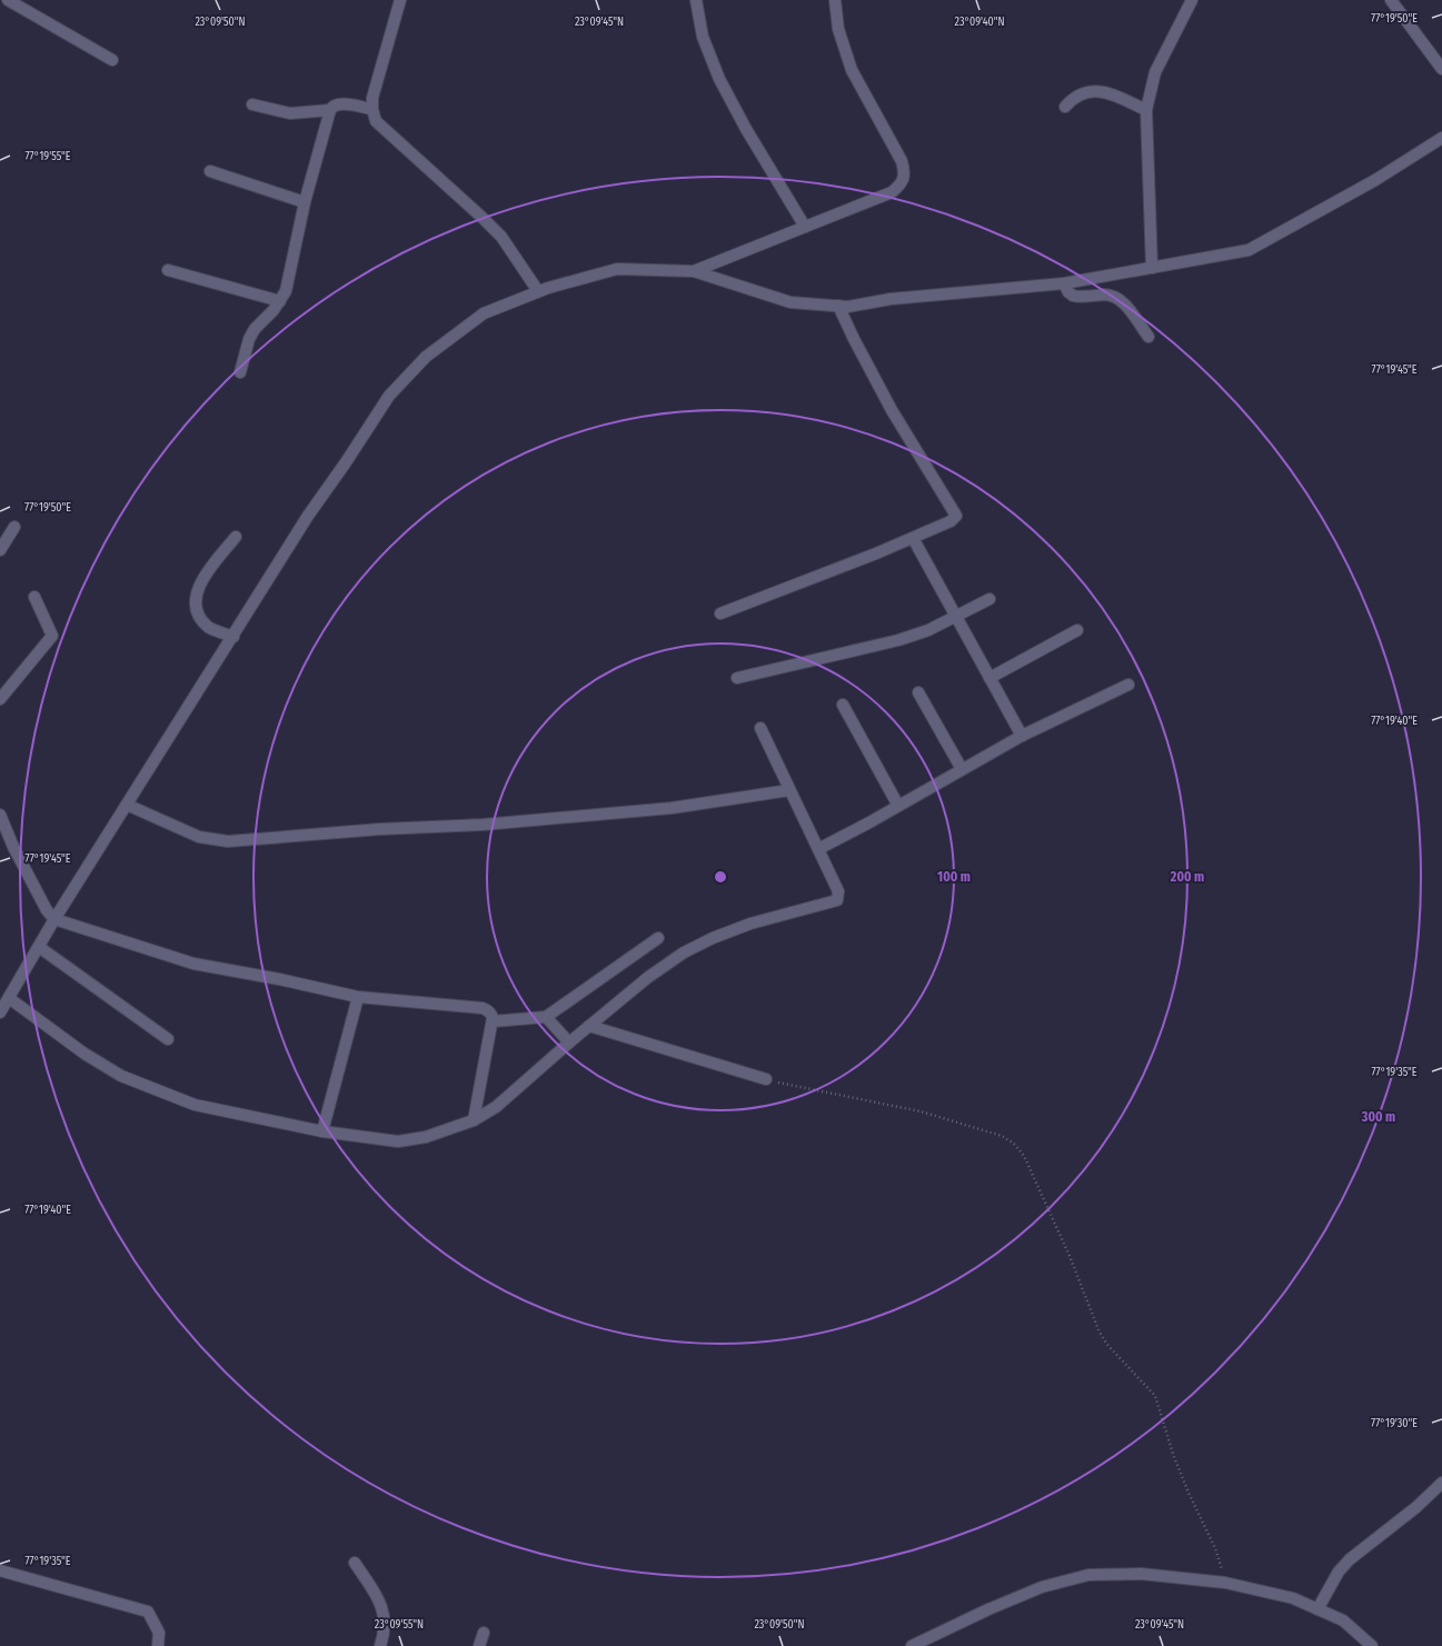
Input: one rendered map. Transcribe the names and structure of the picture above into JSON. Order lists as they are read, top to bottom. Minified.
{"coordinates":["77°19'50\"E","23°09'50\"N","23°09'45\"N","23°09'40\"N","77°19'55\"E","77°19'45\"E","77°19'40\"E","77°19'35\"E","77°19'30\"E","23°09'55\"N"],"rings":["100 m","200 m","300 m"]}
